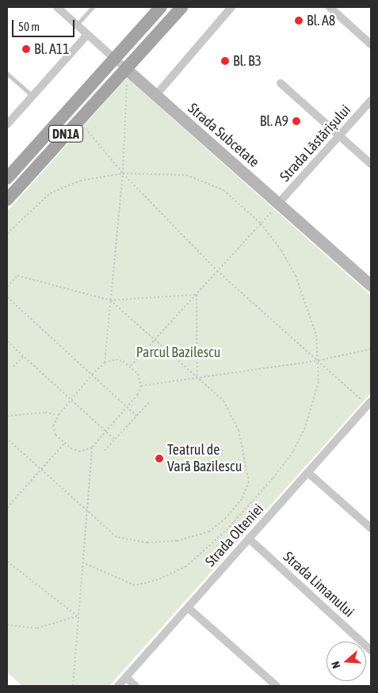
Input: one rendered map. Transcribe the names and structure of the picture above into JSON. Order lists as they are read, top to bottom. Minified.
{"streets":{"main road":["DN1A"],"street":["Strada Subcetate","Strada Lăstărișului","Strada Olteniei","Strada Limanului"]},"crossings":[["DN1A","Strada Subcetate"],["Strada Subcetate","Strada Lăstărișului"],["Strada Olteniei","Strada Limanului"]],"parks":["Parcul Bazilescu"],"places":["Bl. A8","Bl. A11","Bl. B3","Bl. A9","Teatrul de Vară Bazilescu"],"scale_bar":"50 m","north":"left"}
